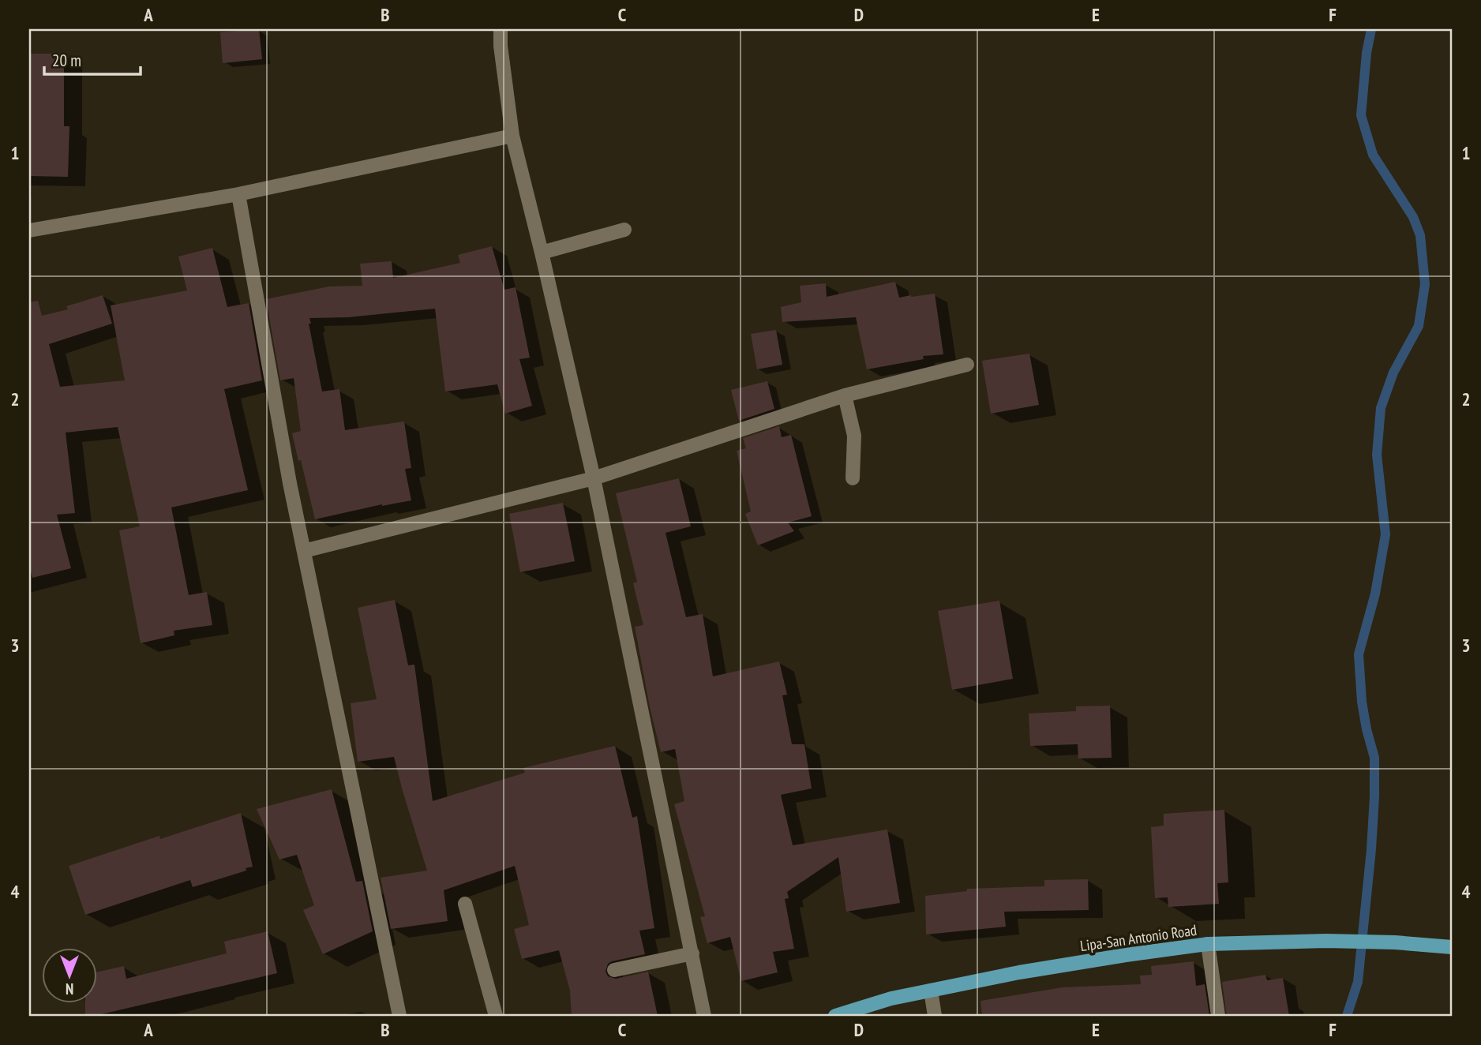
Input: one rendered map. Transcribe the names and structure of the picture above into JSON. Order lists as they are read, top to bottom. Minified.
{"streets":{"main road":["Lipa-San Antonio Road"]},"scale_bar":"20 m","north":"bottom","grid":{"columns":["A","B","C","D","E","F"],"rows":["1","2","3","4"]}}
